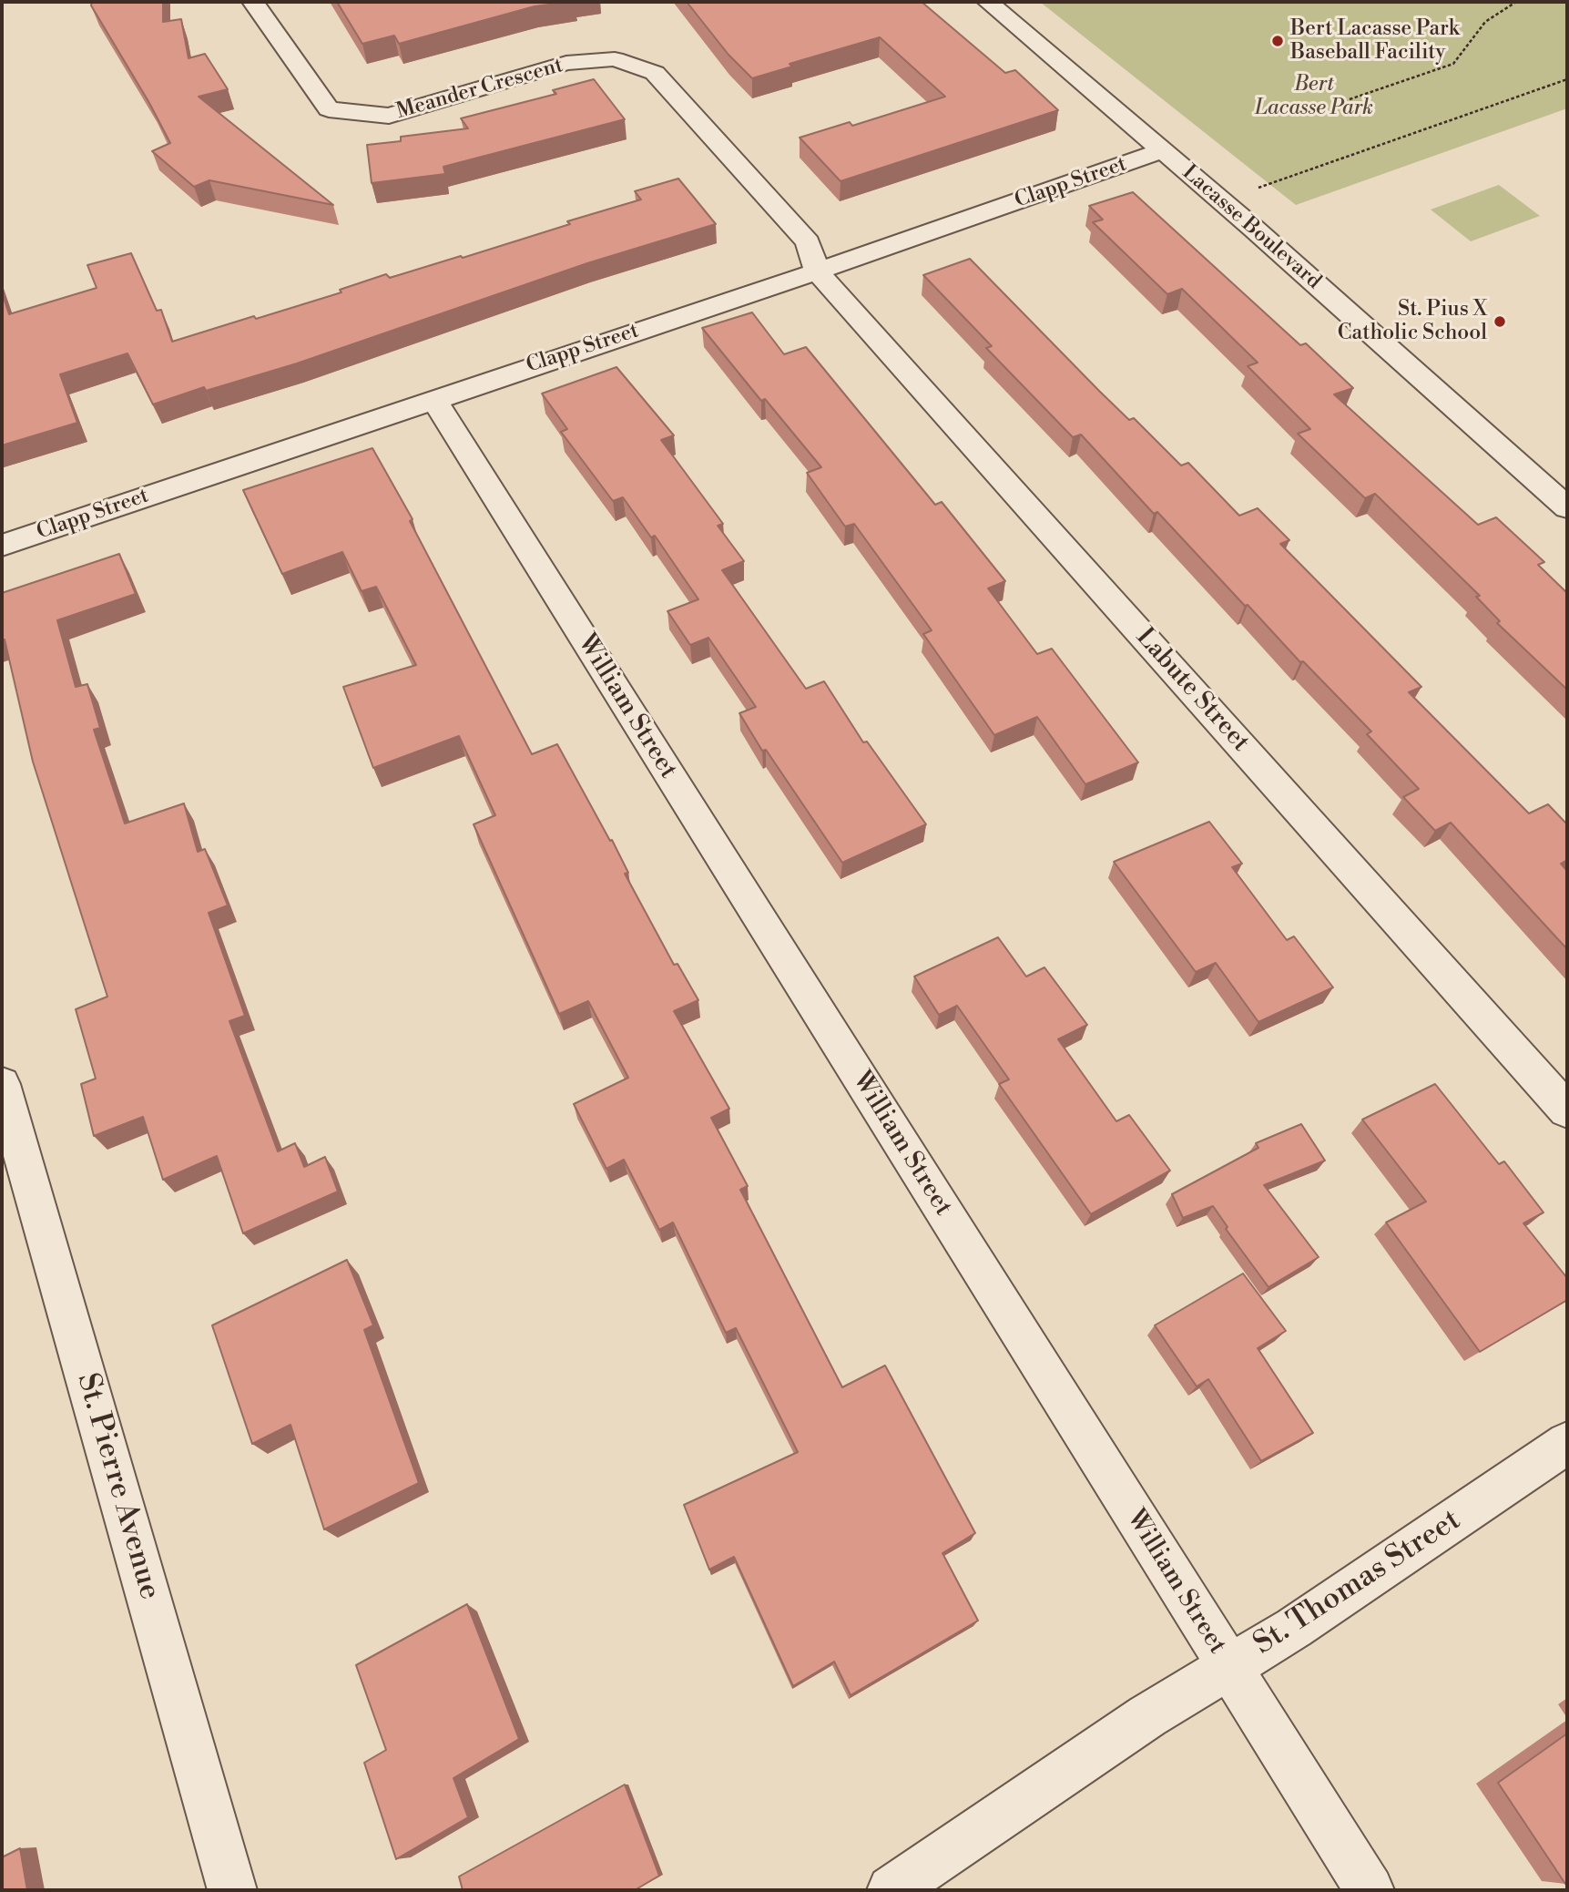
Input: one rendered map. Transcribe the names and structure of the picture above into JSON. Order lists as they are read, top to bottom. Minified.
{"streets":{"street":["Meander Crescent","Clapp Street","Lacasse Boulevard","Labute Street","William Street","St. Pierre Avenue","St. Thomas Street"]},"crossings":[["Meander Crescent","Clapp Street"],["Meander Crescent","Labute Street"],["Clapp Street","Lacasse Boulevard"],["Clapp Street","Labute Street"],["Clapp Street","William Street"],["William Street","St. Thomas Street"]],"parks":["Bert Lacasse Park"],"places":["Bert Lacasse Park Baseball Facility","St. Pius X Catholic School"]}
